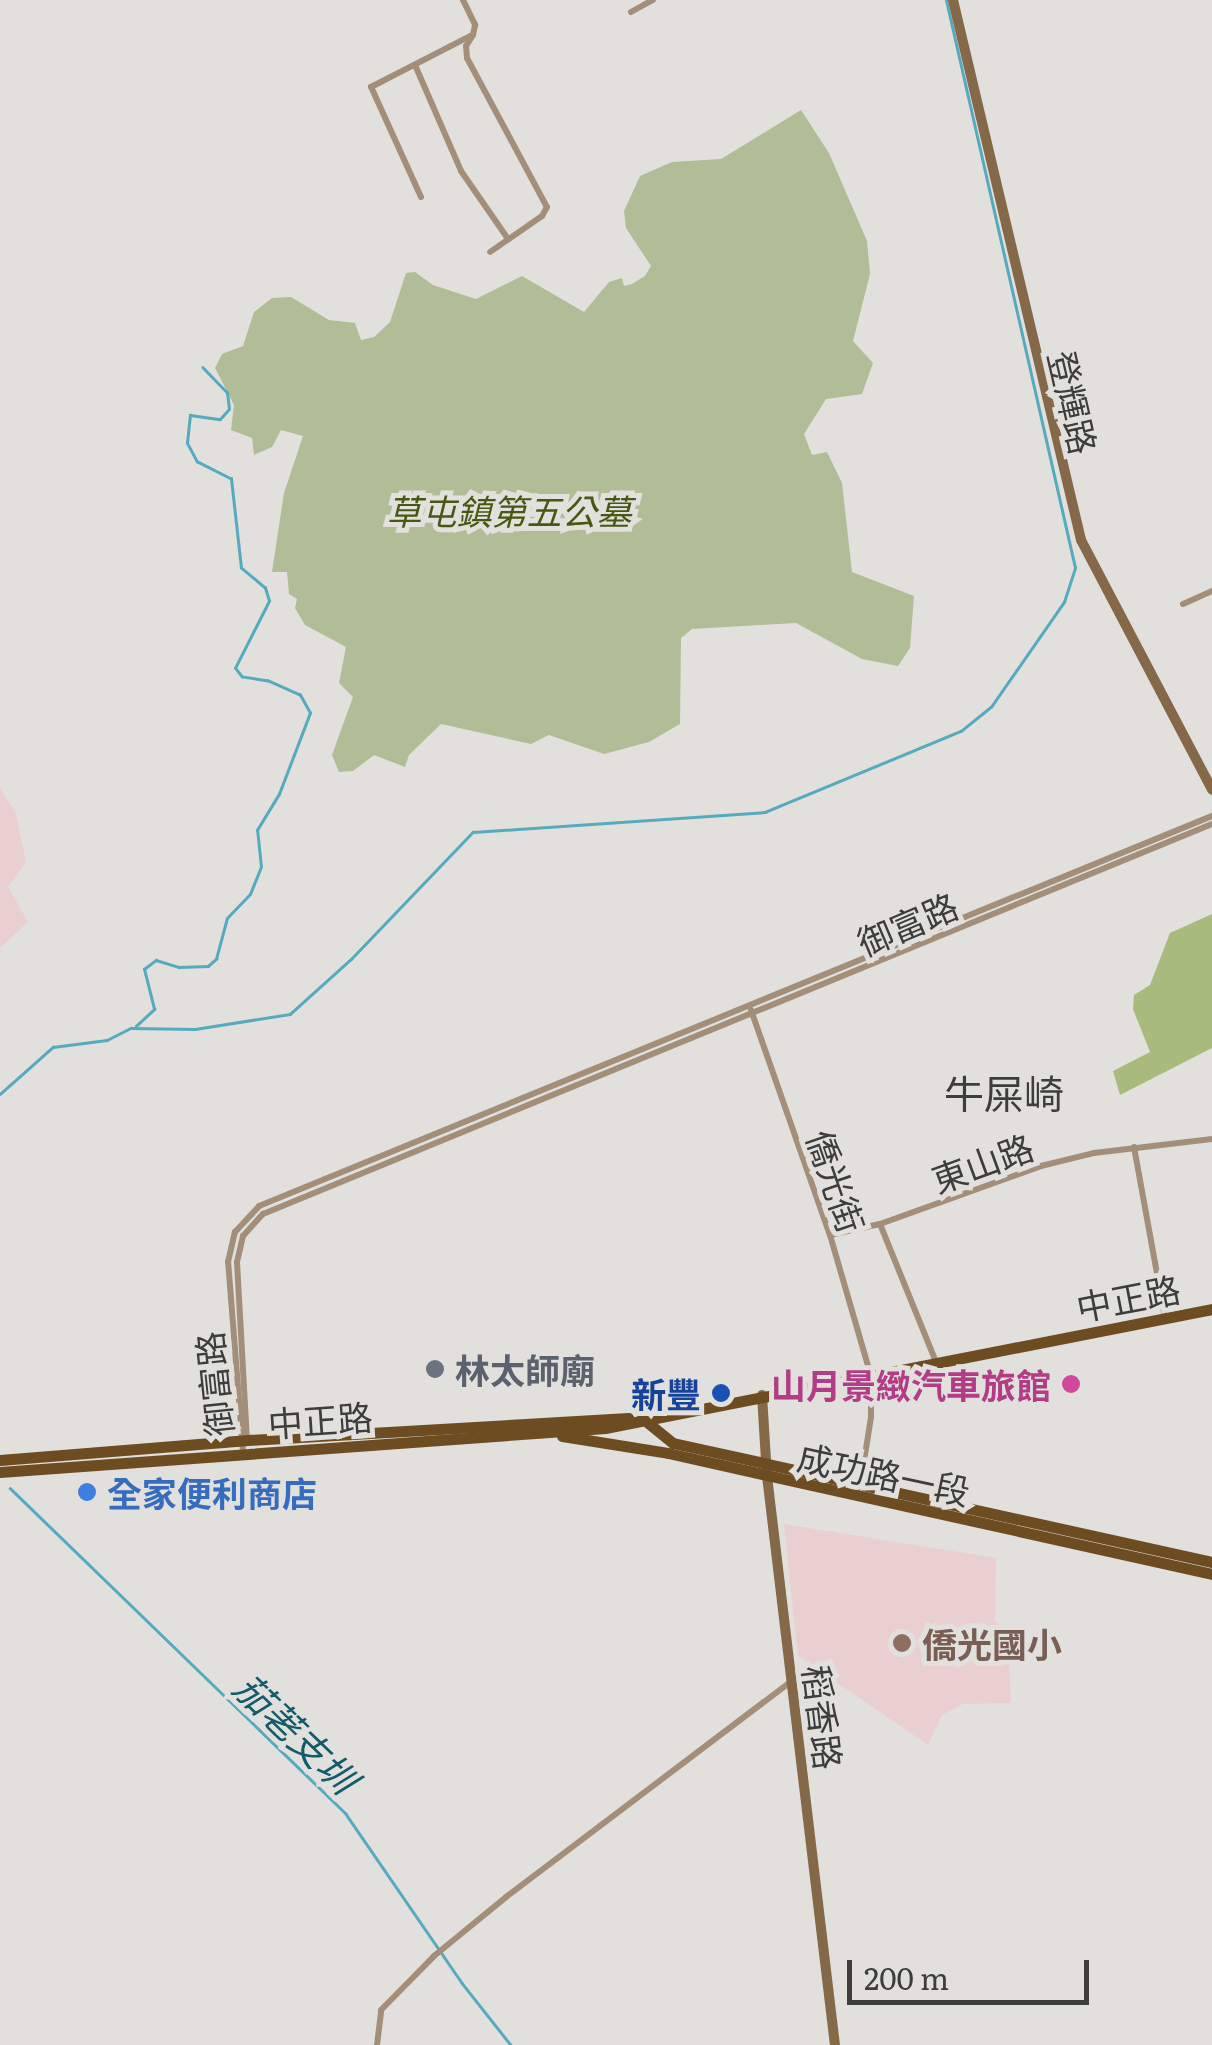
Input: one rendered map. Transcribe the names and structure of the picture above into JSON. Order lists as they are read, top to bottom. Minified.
{"streets":{"main road":["中正路","成功路一段"],"street":["登輝路","御富路","東山路","僑光街","稻香路"]},"crossings":[["御富路","僑光街"],["御富路","中正路"],["東山路","僑光街"],["僑光街","中正路"],["僑光街","成功路一段"],["中正路","成功路一段"],["中正路","稻香路"],["成功路一段","稻香路"]],"districts":["牛屎崎"],"water":["茄荖支圳"],"parks":["草屯鎮第五公墓"],"places":["林太師廟","山月景緻汽車旅館","新豐","全家便利商店","僑光國小"],"scale_bar":"200 m"}
